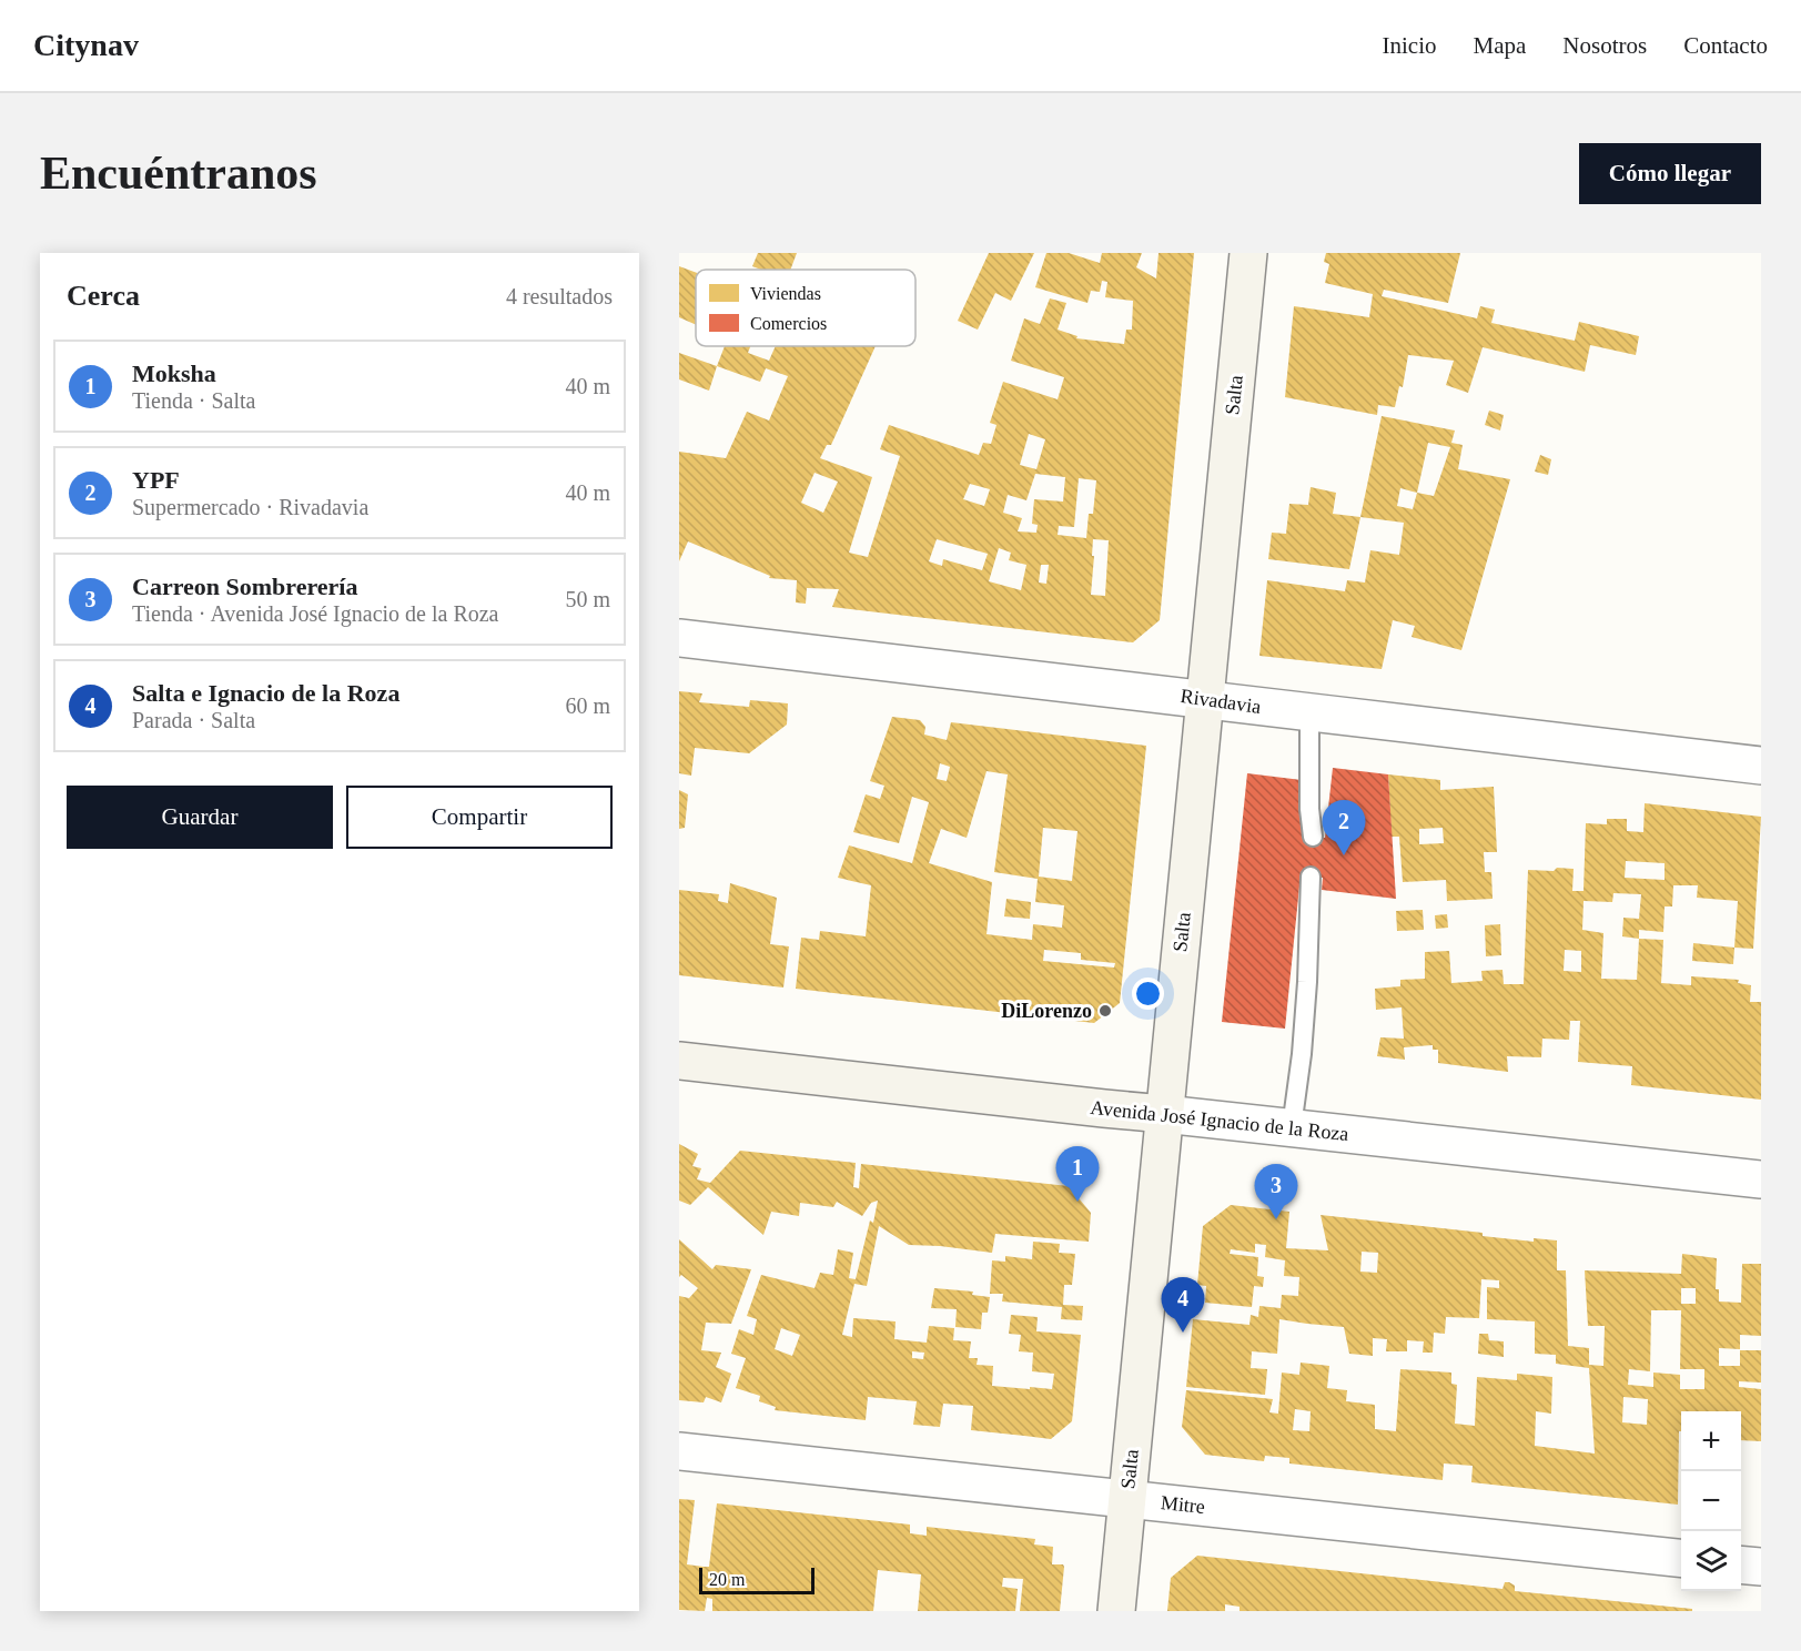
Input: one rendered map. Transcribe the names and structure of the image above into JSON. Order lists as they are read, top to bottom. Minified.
{"streets":{"main road":["Salta","Avenida José Ignacio de la Roza"],"street":["Rivadavia","Mitre"]},"crossings":[["Salta","Rivadavia"],["Salta","Avenida José Ignacio de la Roza"],["Salta","Mitre"]],"places":["DiLorenzo"],"legend":["Viviendas","Comercios"],"scale_bar":"20 m","page":{"header":"Citynav","nav":["Inicio","Mapa","Nosotros","Contacto"],"buttons":["Cómo llegar",["Guardar","Compartir"]],"title":"Encuéntranos","heading":["Cerca","4 resultados"],"list":[{"mark":"1","name":"Moksha","note":"Tienda · Salta","value":"40 m"},{"mark":"2","name":"YPF","note":"Supermercado · Rivadavia","value":"40 m"},{"mark":"3","name":"Carreon Sombrerería","note":"Tienda · Avenida José Ignacio de la Roza","value":"50 m"},{"mark":"4","name":"Salta e Ignacio de la Roza","note":"Parada · Salta","value":"60 m"}],"pins":["2","1","3","4"],"map_buttons":["+","−"],"scale":"20 m"}}
